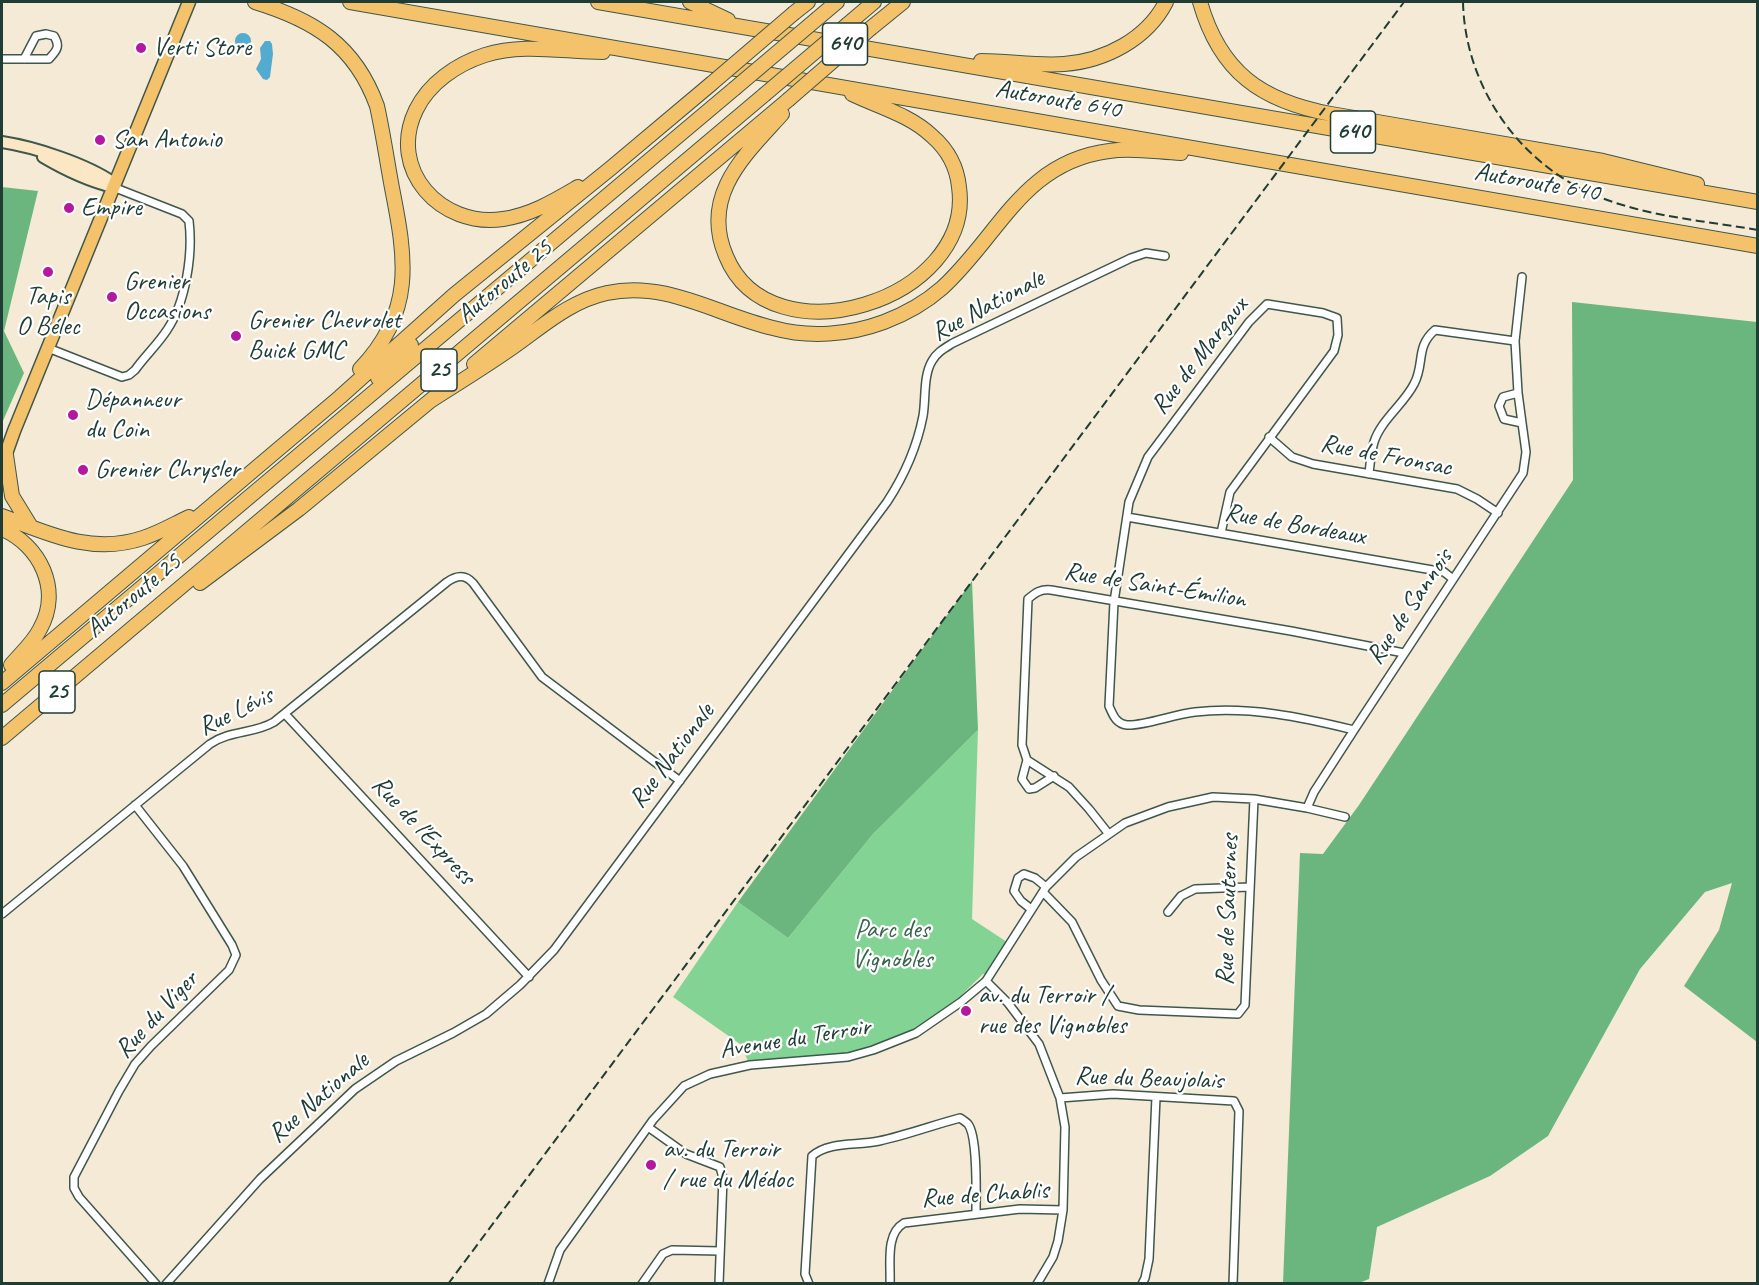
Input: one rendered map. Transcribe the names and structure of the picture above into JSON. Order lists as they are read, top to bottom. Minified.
{"streets":{"highway":["640","Autoroute 640","Autoroute 25","25"],"street":["Rue Nationale","Rue de Margaux","Rue de Fronsac","Rue de Bordeaux","Rue de Saint-Émilion","Rue de Sannois","Rue Lévis","Rue de l'Express","Rue de Sauternes","Rue du Viger","Avenue du Terroir","Rue du Beaujolais","Rue de Chablis"]},"crossings":[["Rue Nationale","Rue Lévis"],["Rue Nationale","Rue de l'Express"],["Rue de Margaux","Rue de Fronsac"],["Rue de Margaux","Rue de Bordeaux"],["Rue de Margaux","Rue de Saint-Émilion"],["Rue de Margaux","Rue de Sannois"],["Rue de Fronsac","Rue de Sannois"],["Rue de Bordeaux","Rue de Sannois"],["Rue de Saint-Émilion","Rue de Sannois"],["Rue de Sannois","Avenue du Terroir"],["Rue Lévis","Rue de l'Express"],["Rue Lévis","Rue du Viger"],["Rue de Sauternes","Avenue du Terroir"]],"parks":["Parc des Vignobles"],"places":["Verti Store","San Antonio","Empire","Tapis O Bélec","Grenier Occasions","Grenier Chevrolet Buick GMC","Dépanneur du Coin","Grenier Chrysler","av. du Terroir / rue des Vignobles","av. du Terroir / rue du Médoc"]}
